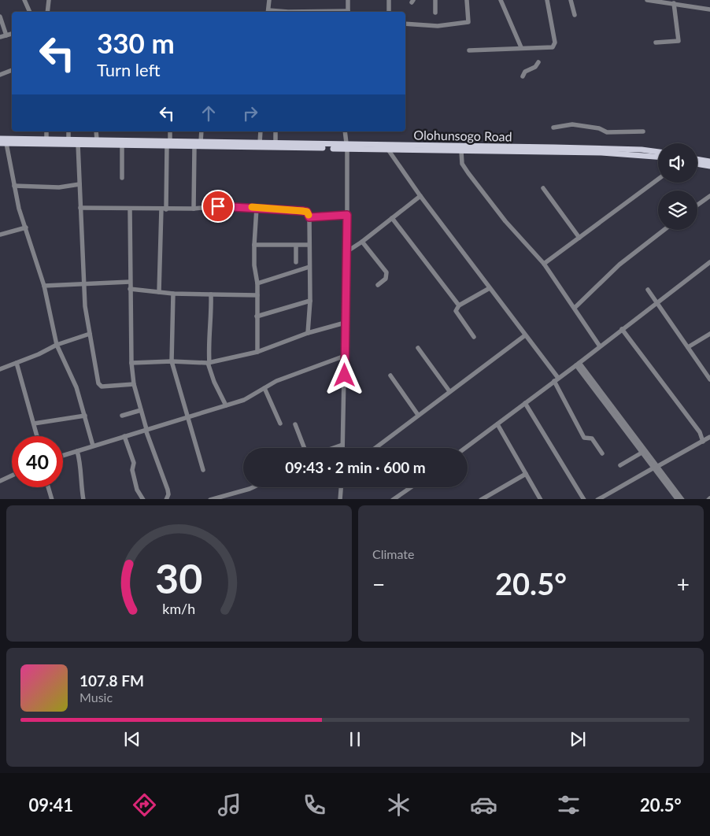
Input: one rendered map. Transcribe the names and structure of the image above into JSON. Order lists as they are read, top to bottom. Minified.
{"streets":{"main road":["Olohunsogo Road"]},"page":{"turn":["330 m","Turn left"],"limit":"40","trip":"09:43 · 2 min · 600 m","tile":"Climate","heat":["−","20.5°","+"],"song":["107.8 FM","Music"],"tabs":["09:41","20.5°"],"gauge":["30","km/h"]}}
